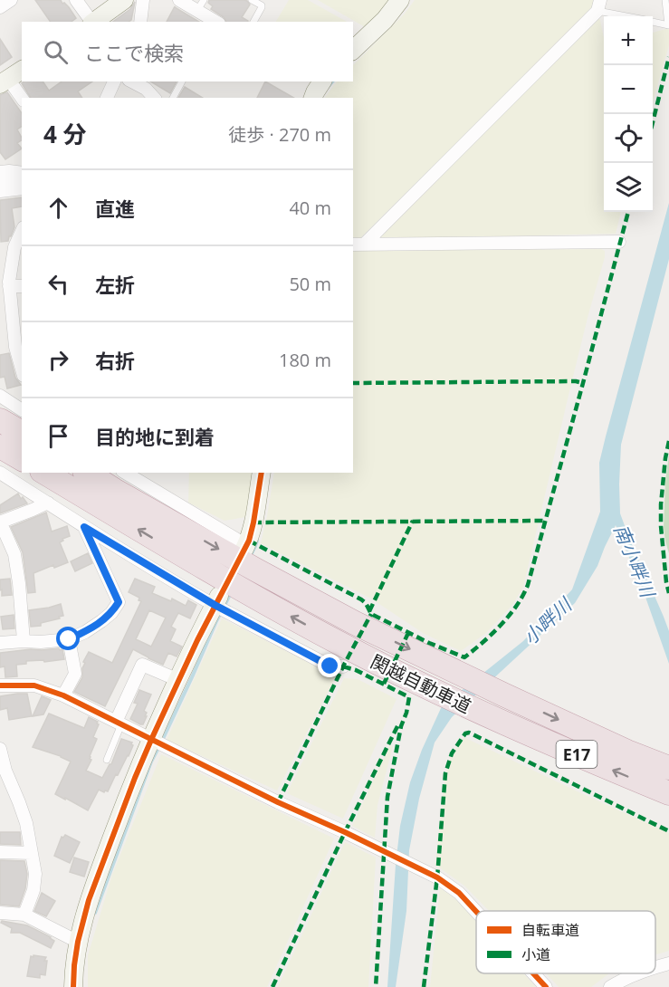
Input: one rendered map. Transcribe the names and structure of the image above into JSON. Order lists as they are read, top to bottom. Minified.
{"streets":{"highway":["関越自動車道","E17"]},"water":["南小畔川","小畔川"],"legend":["自転車道","小道"],"page":{"map_buttons":["+","−"],"search":"ここで検索","heading":["4 分","徒歩 · 270 m"],"list":[["直進","40 m"],["左折","50 m"],["右折","180 m"],"目的地に到着"]}}
